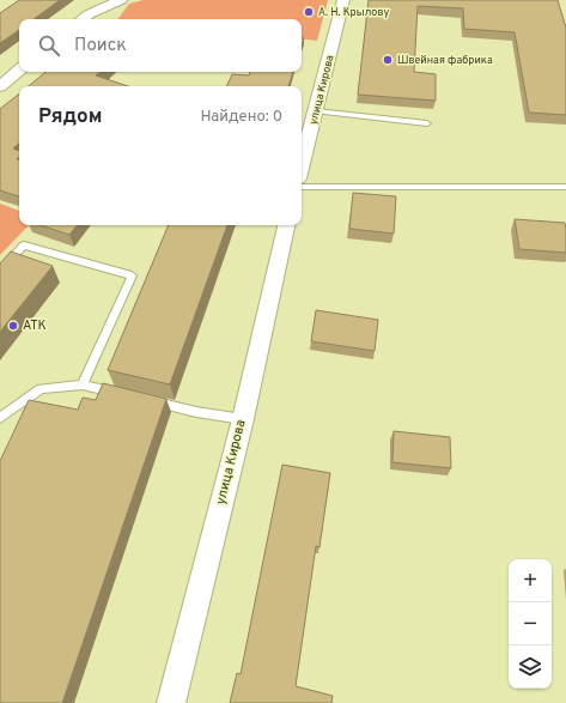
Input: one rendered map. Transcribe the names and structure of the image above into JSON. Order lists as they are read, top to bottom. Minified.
{"streets":{"street":["улица Кирова"]},"places":["А. Н. Крылову","Швейная фабрика","АТК"],"page":{"search":"Поиск","heading":["Рядом","Найдено: 0"],"map_buttons":["+","−"]}}
